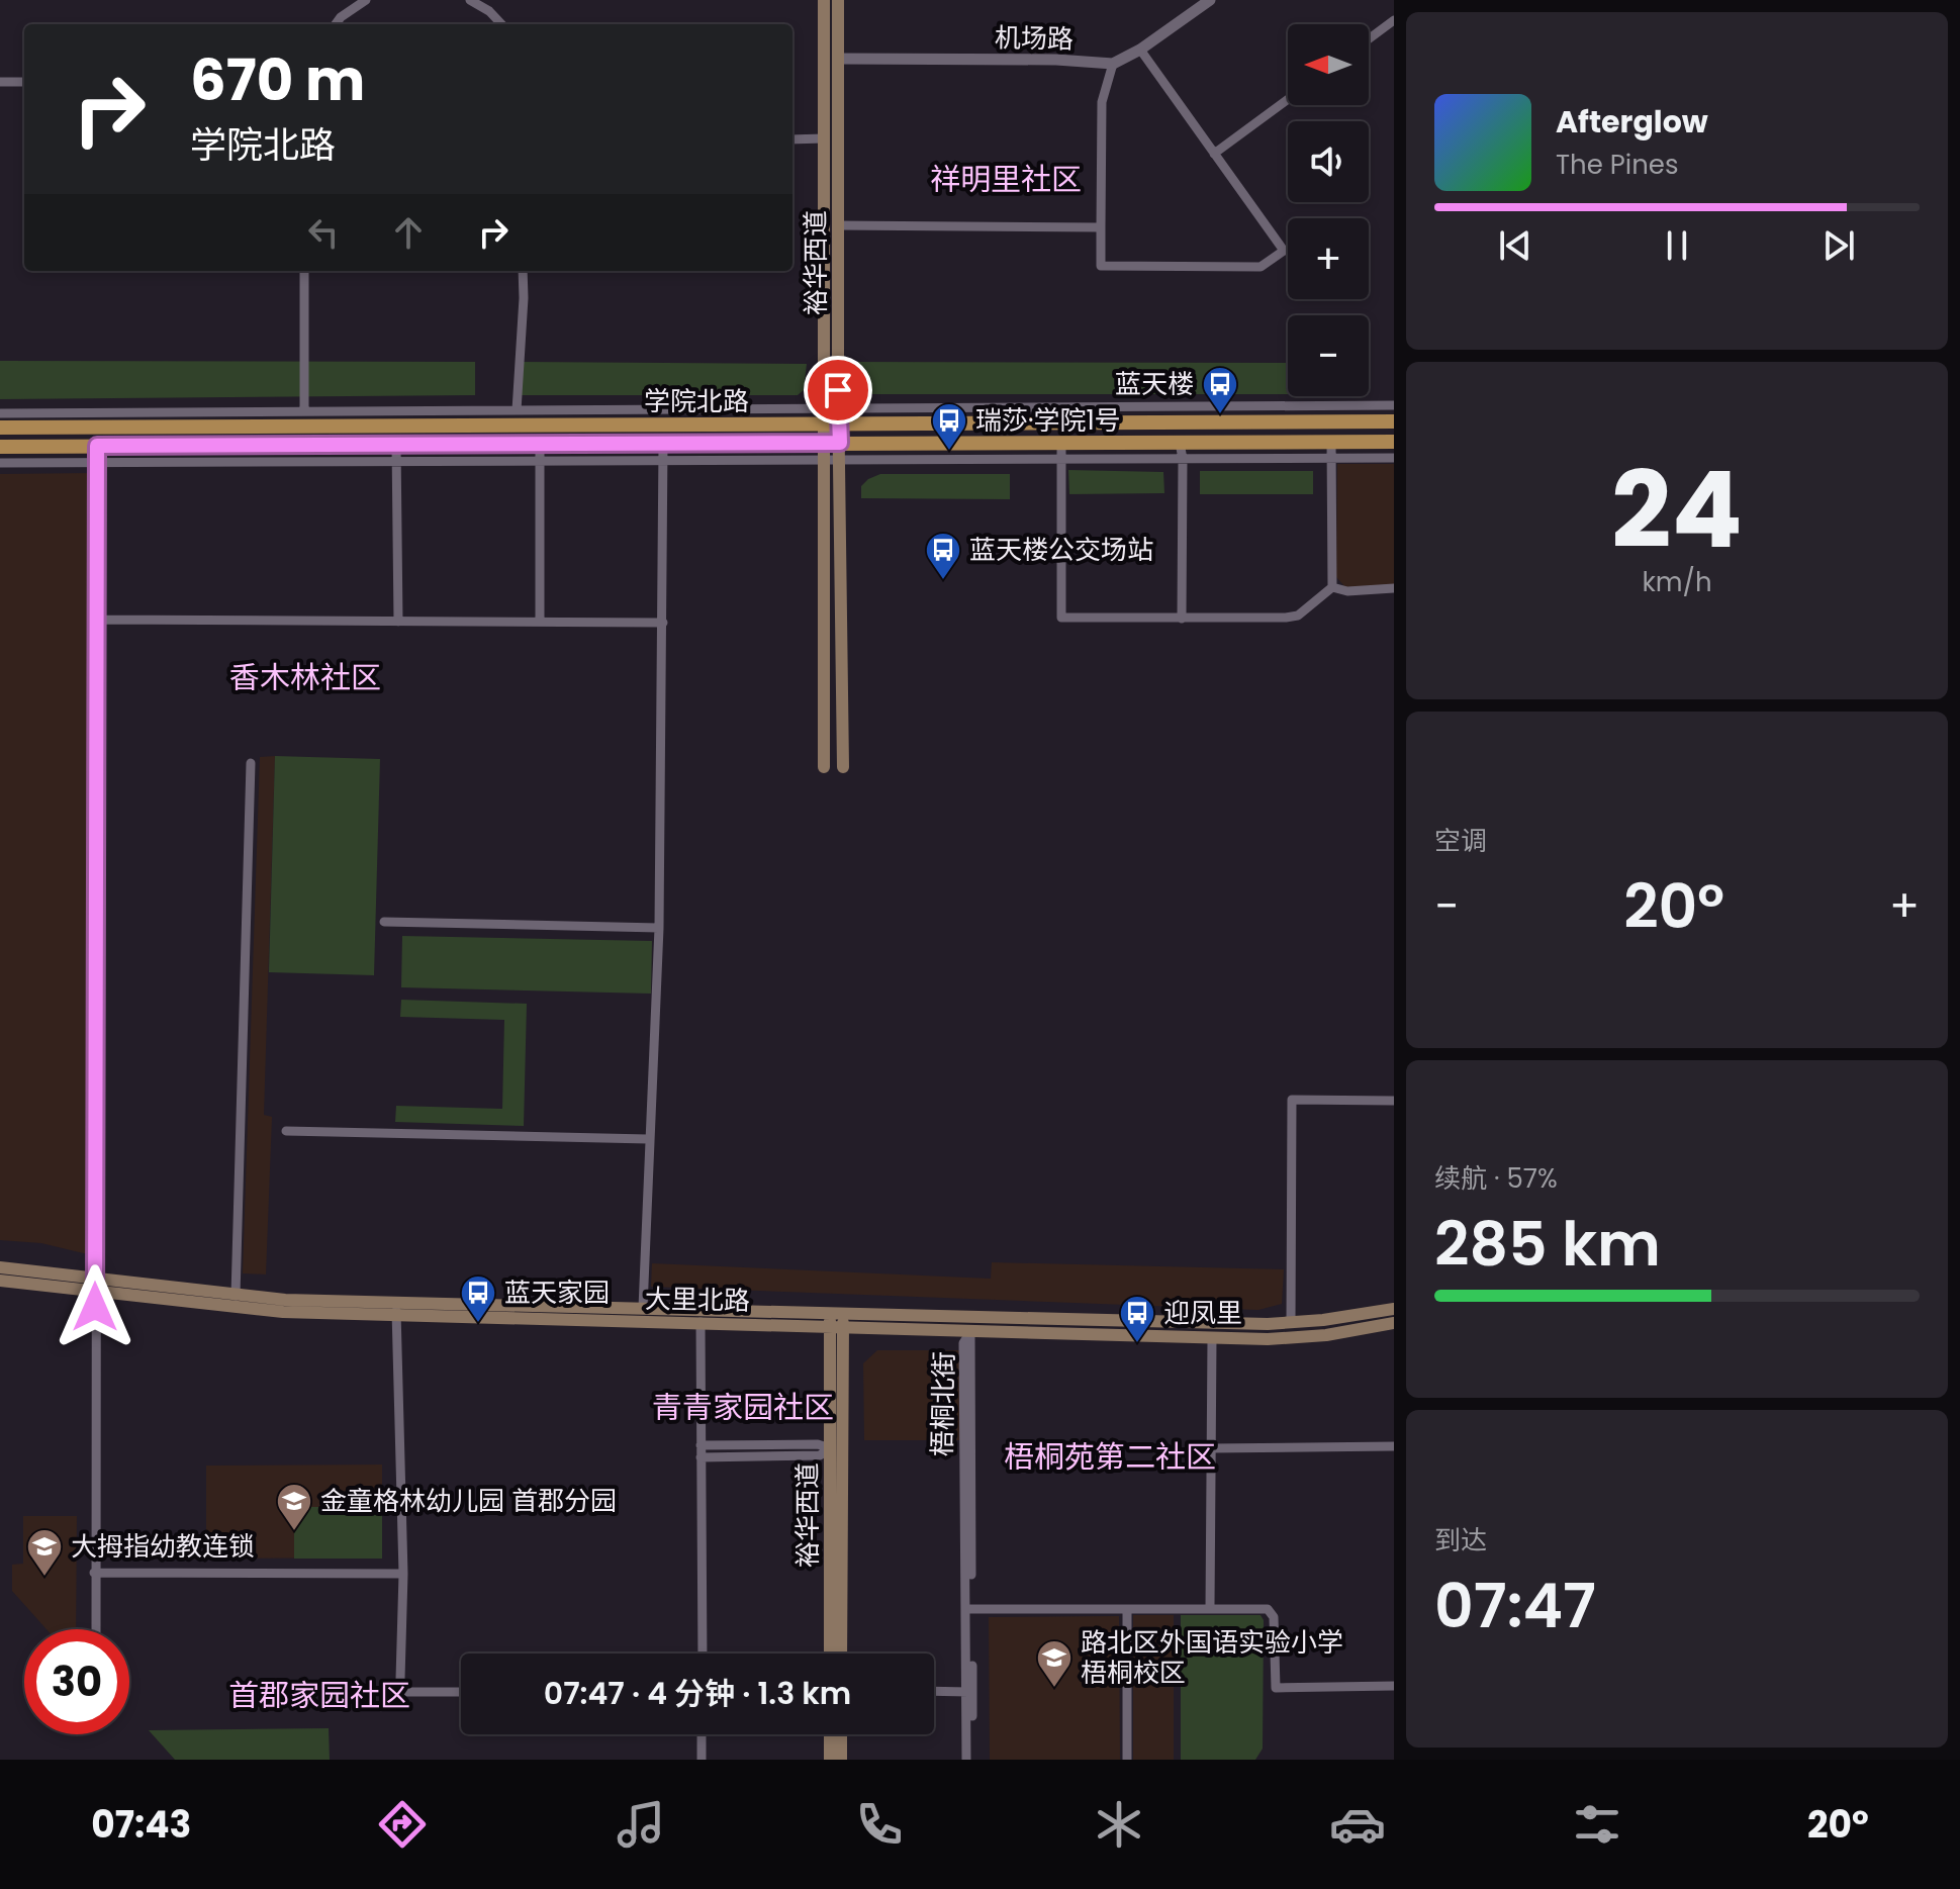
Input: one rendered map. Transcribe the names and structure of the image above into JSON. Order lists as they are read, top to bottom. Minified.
{"streets":{"main road":["裕华西道","学院北路","大里北路"],"street":["机场路","梧桐北街"]},"crossings":[["机场路","裕华西道"],["裕华西道","学院北路"],["裕华西道","大里北路"],["大里北路","梧桐北街"]],"districts":["祥明里社区","香木林社区","青青家园社区","梧桐苑第二社区","首郡家园社区"],"places":{"bus stop":["蓝天楼","瑞莎·学院1号","蓝天楼公交场站","蓝天家园","迎凤里"],"school or university":["金童格林幼儿园 首郡分园","大拇指幼教连锁","路北区外国语实验小学 梧桐校区"]},"north":"left","page":{"map_buttons":["+","−"],"turn":["670 m","学院北路"],"song":["Afterglow","The Pines"],"tile":[["24","km/h"],"空调",["续航 · 57%","285 km"],["到达","07:47"]],"heat":["−","20°","+"],"limit":"30","trip":"07:47 · 4 分钟 · 1.3 km","tabs":["07:43","20°"]}}
